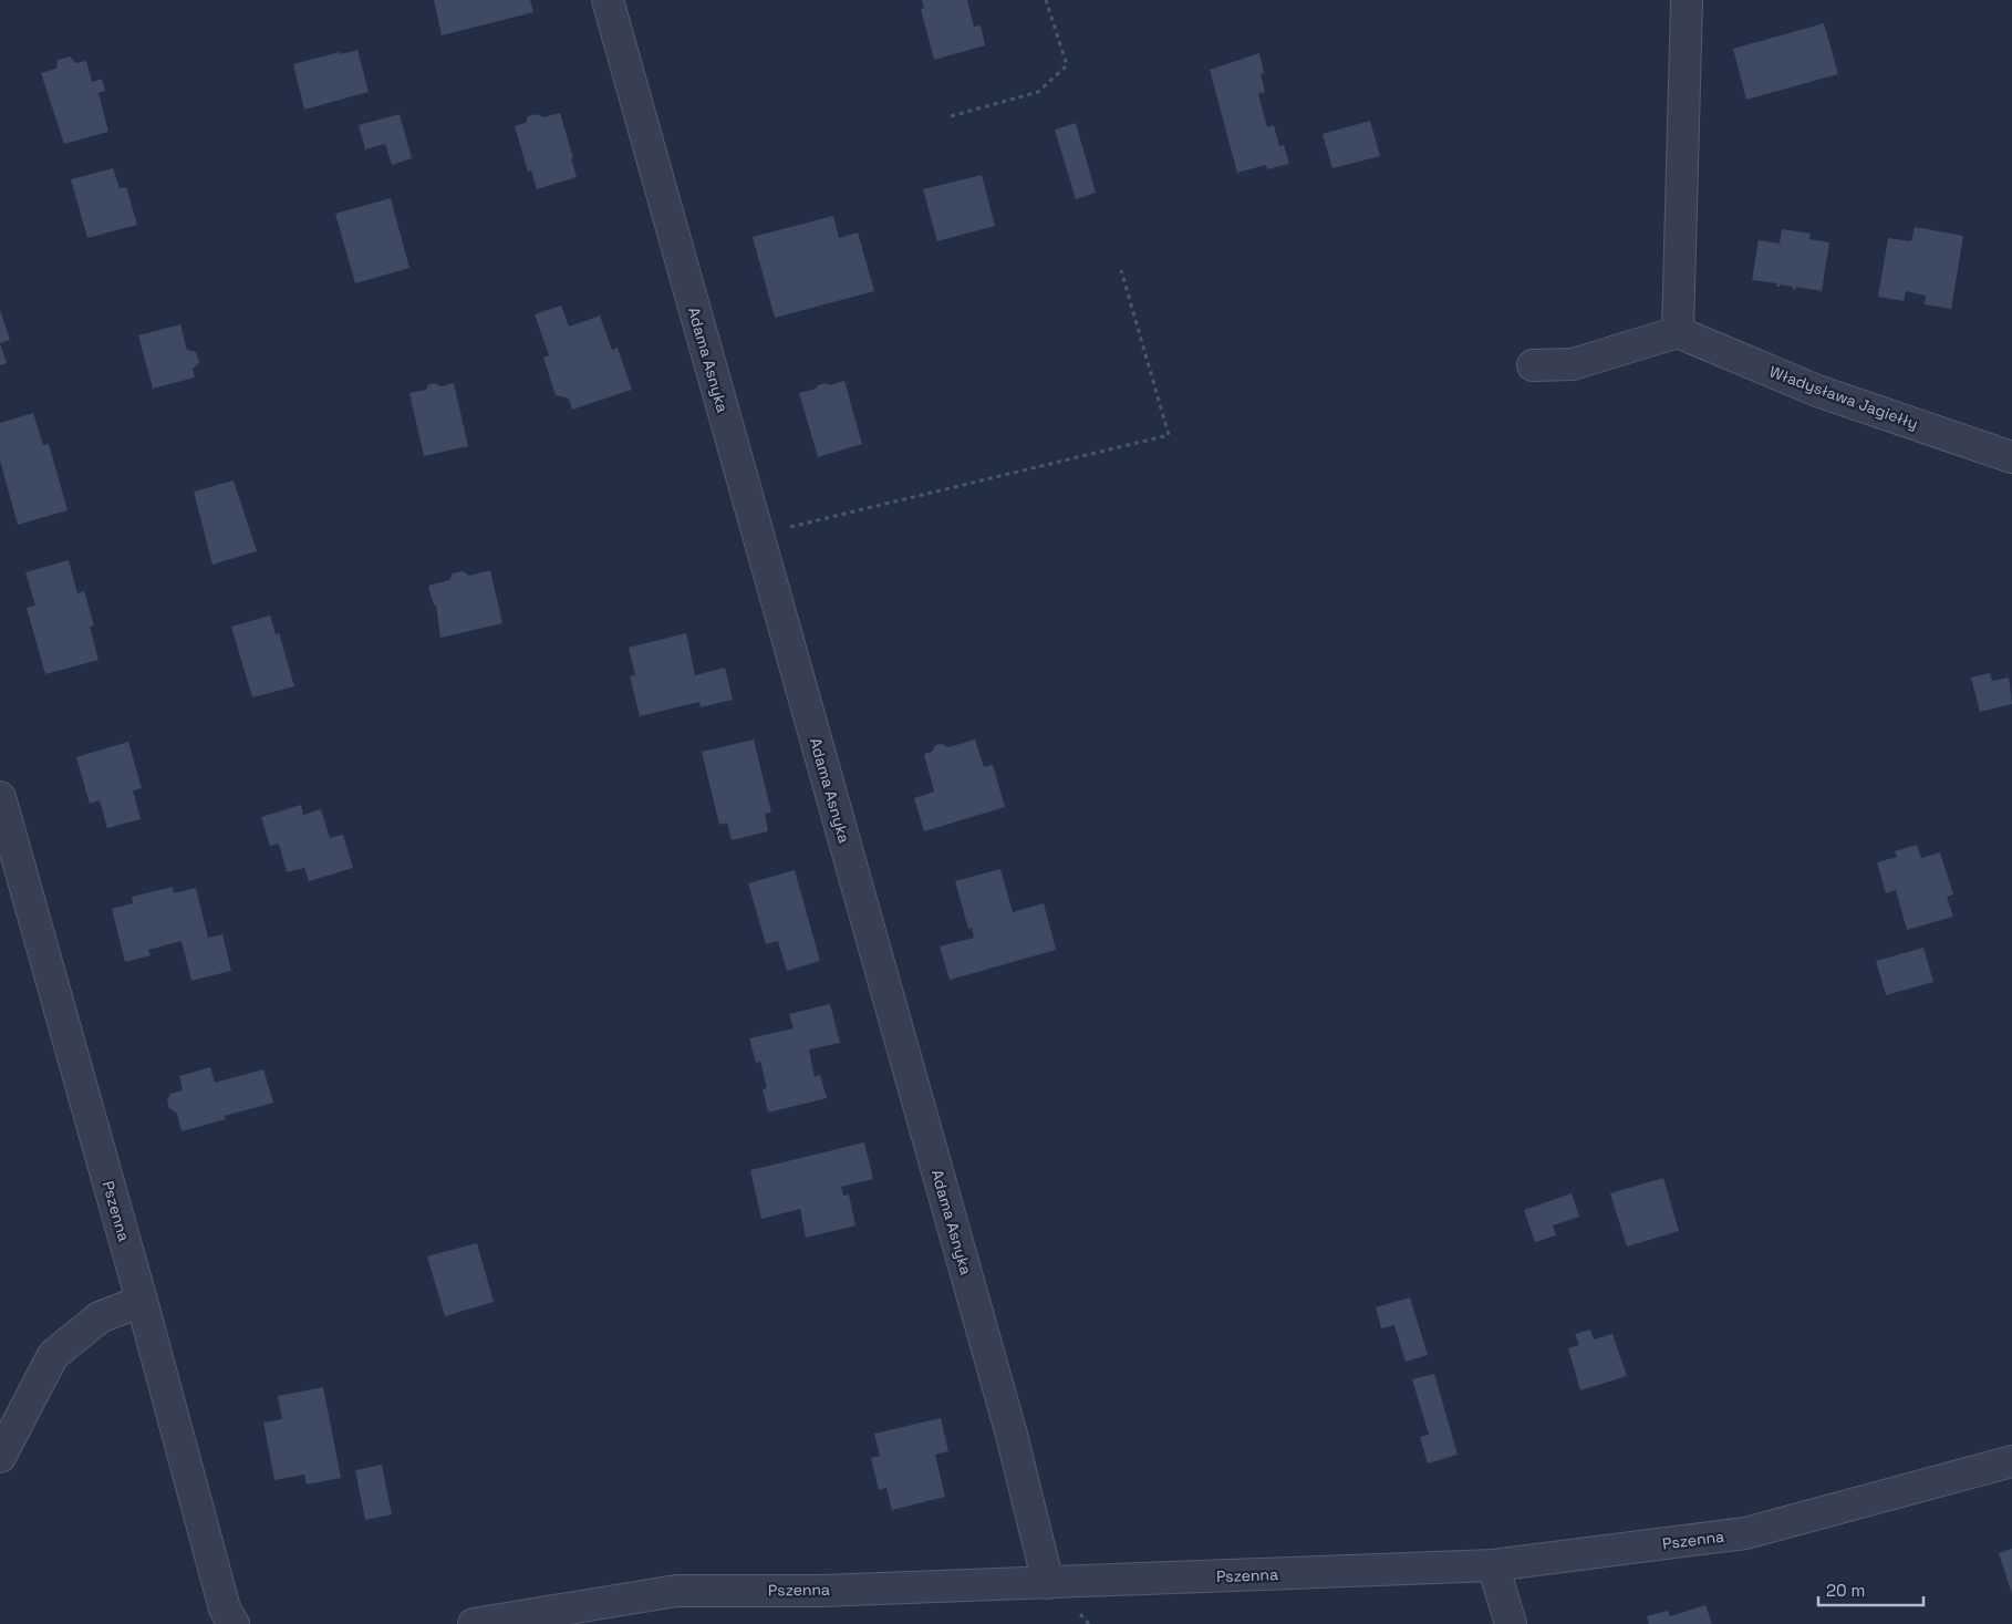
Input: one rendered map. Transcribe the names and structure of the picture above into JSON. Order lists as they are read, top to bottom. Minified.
{"streets":{"street":["Adama Asnyka","Władysława Jagiełły","Pszenna"]},"crossings":[["Adama Asnyka","Pszenna"]],"scale_bar":"20 m"}
